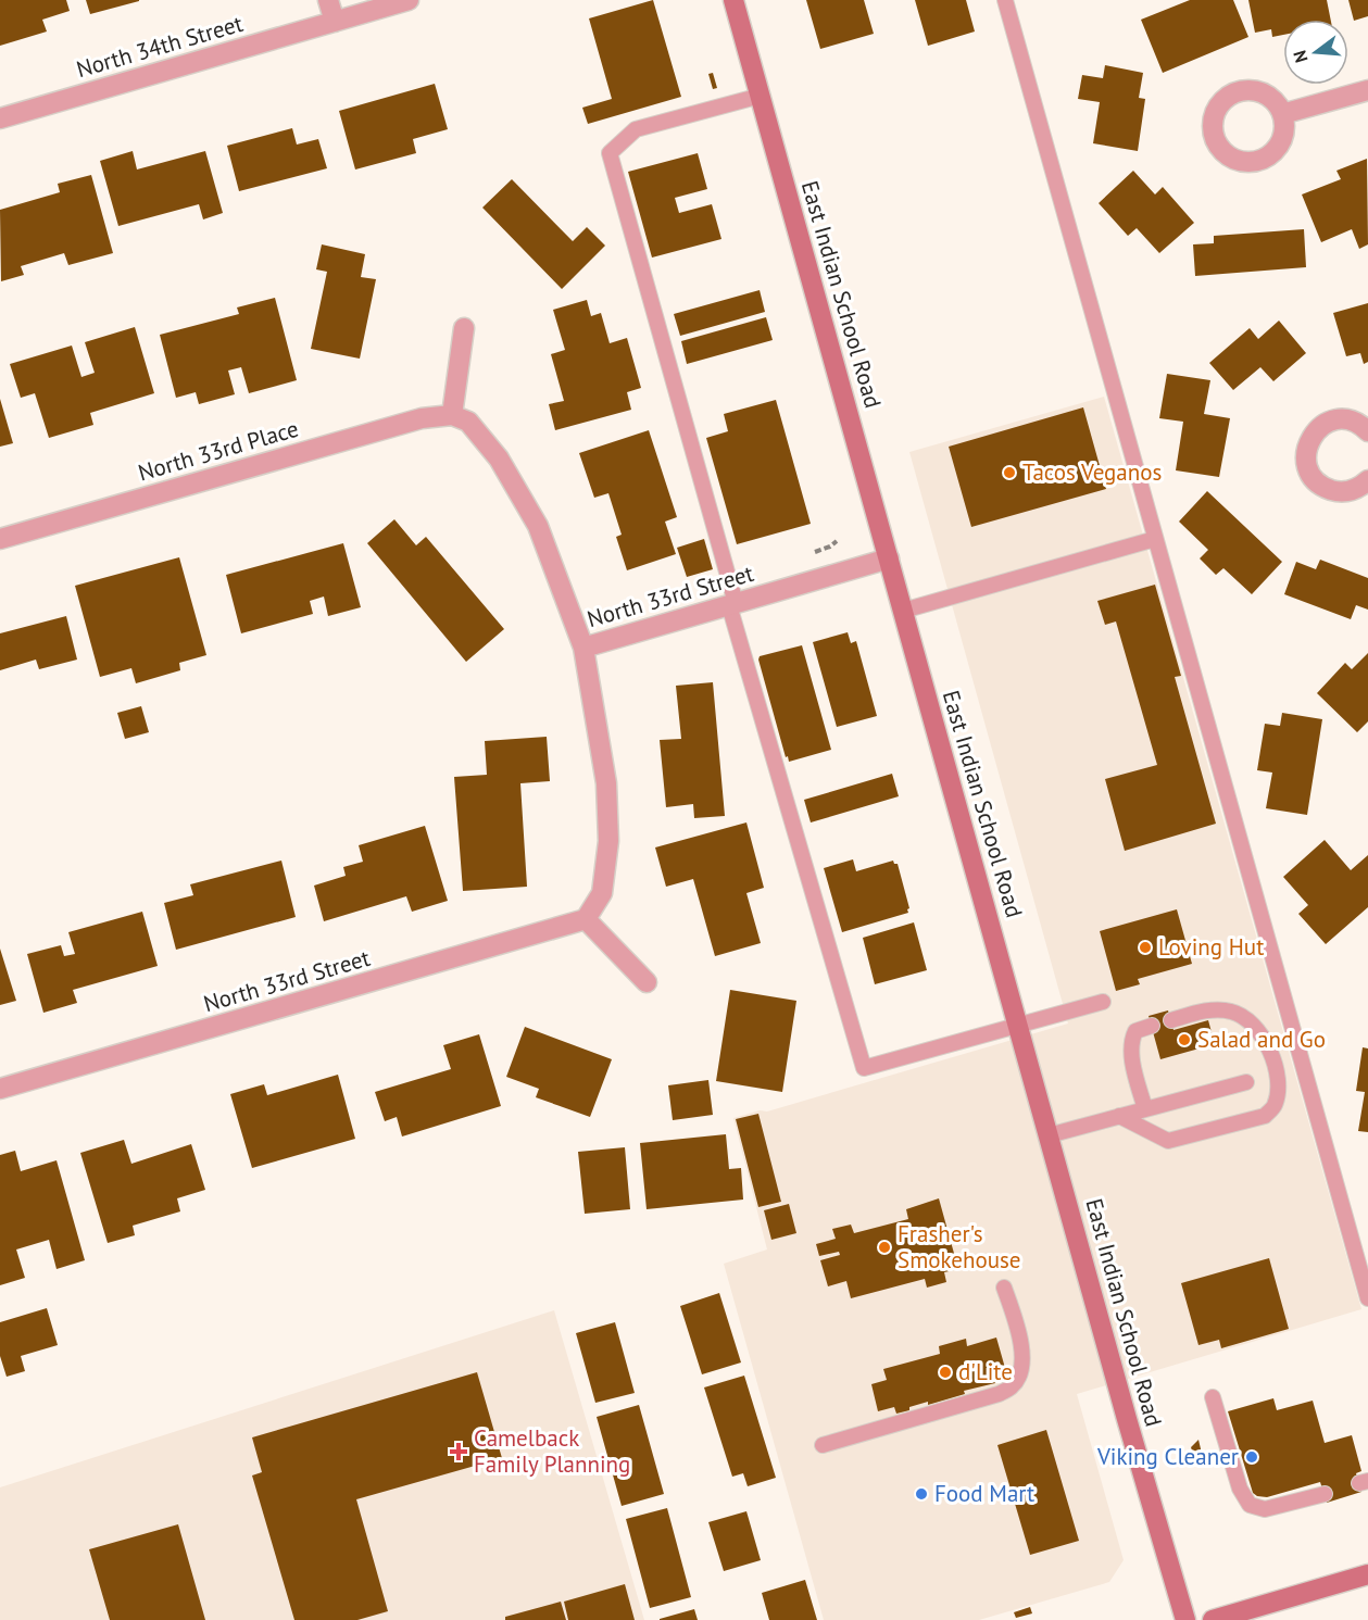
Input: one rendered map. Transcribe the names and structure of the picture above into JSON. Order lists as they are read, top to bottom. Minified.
{"streets":{"main road":["East Indian School Road"],"street":["North 34th Street","North 33rd Place","North 33rd Street"]},"crossings":[["East Indian School Road","North 33rd Street"]],"places":{"other":["Tacos Veganos","Loving Hut","Salad and Go","Frasher's Smokehouse","d'Lite","Viking Cleaner","Food Mart"],"health":["Camelback Family Planning"]},"north":"left"}
